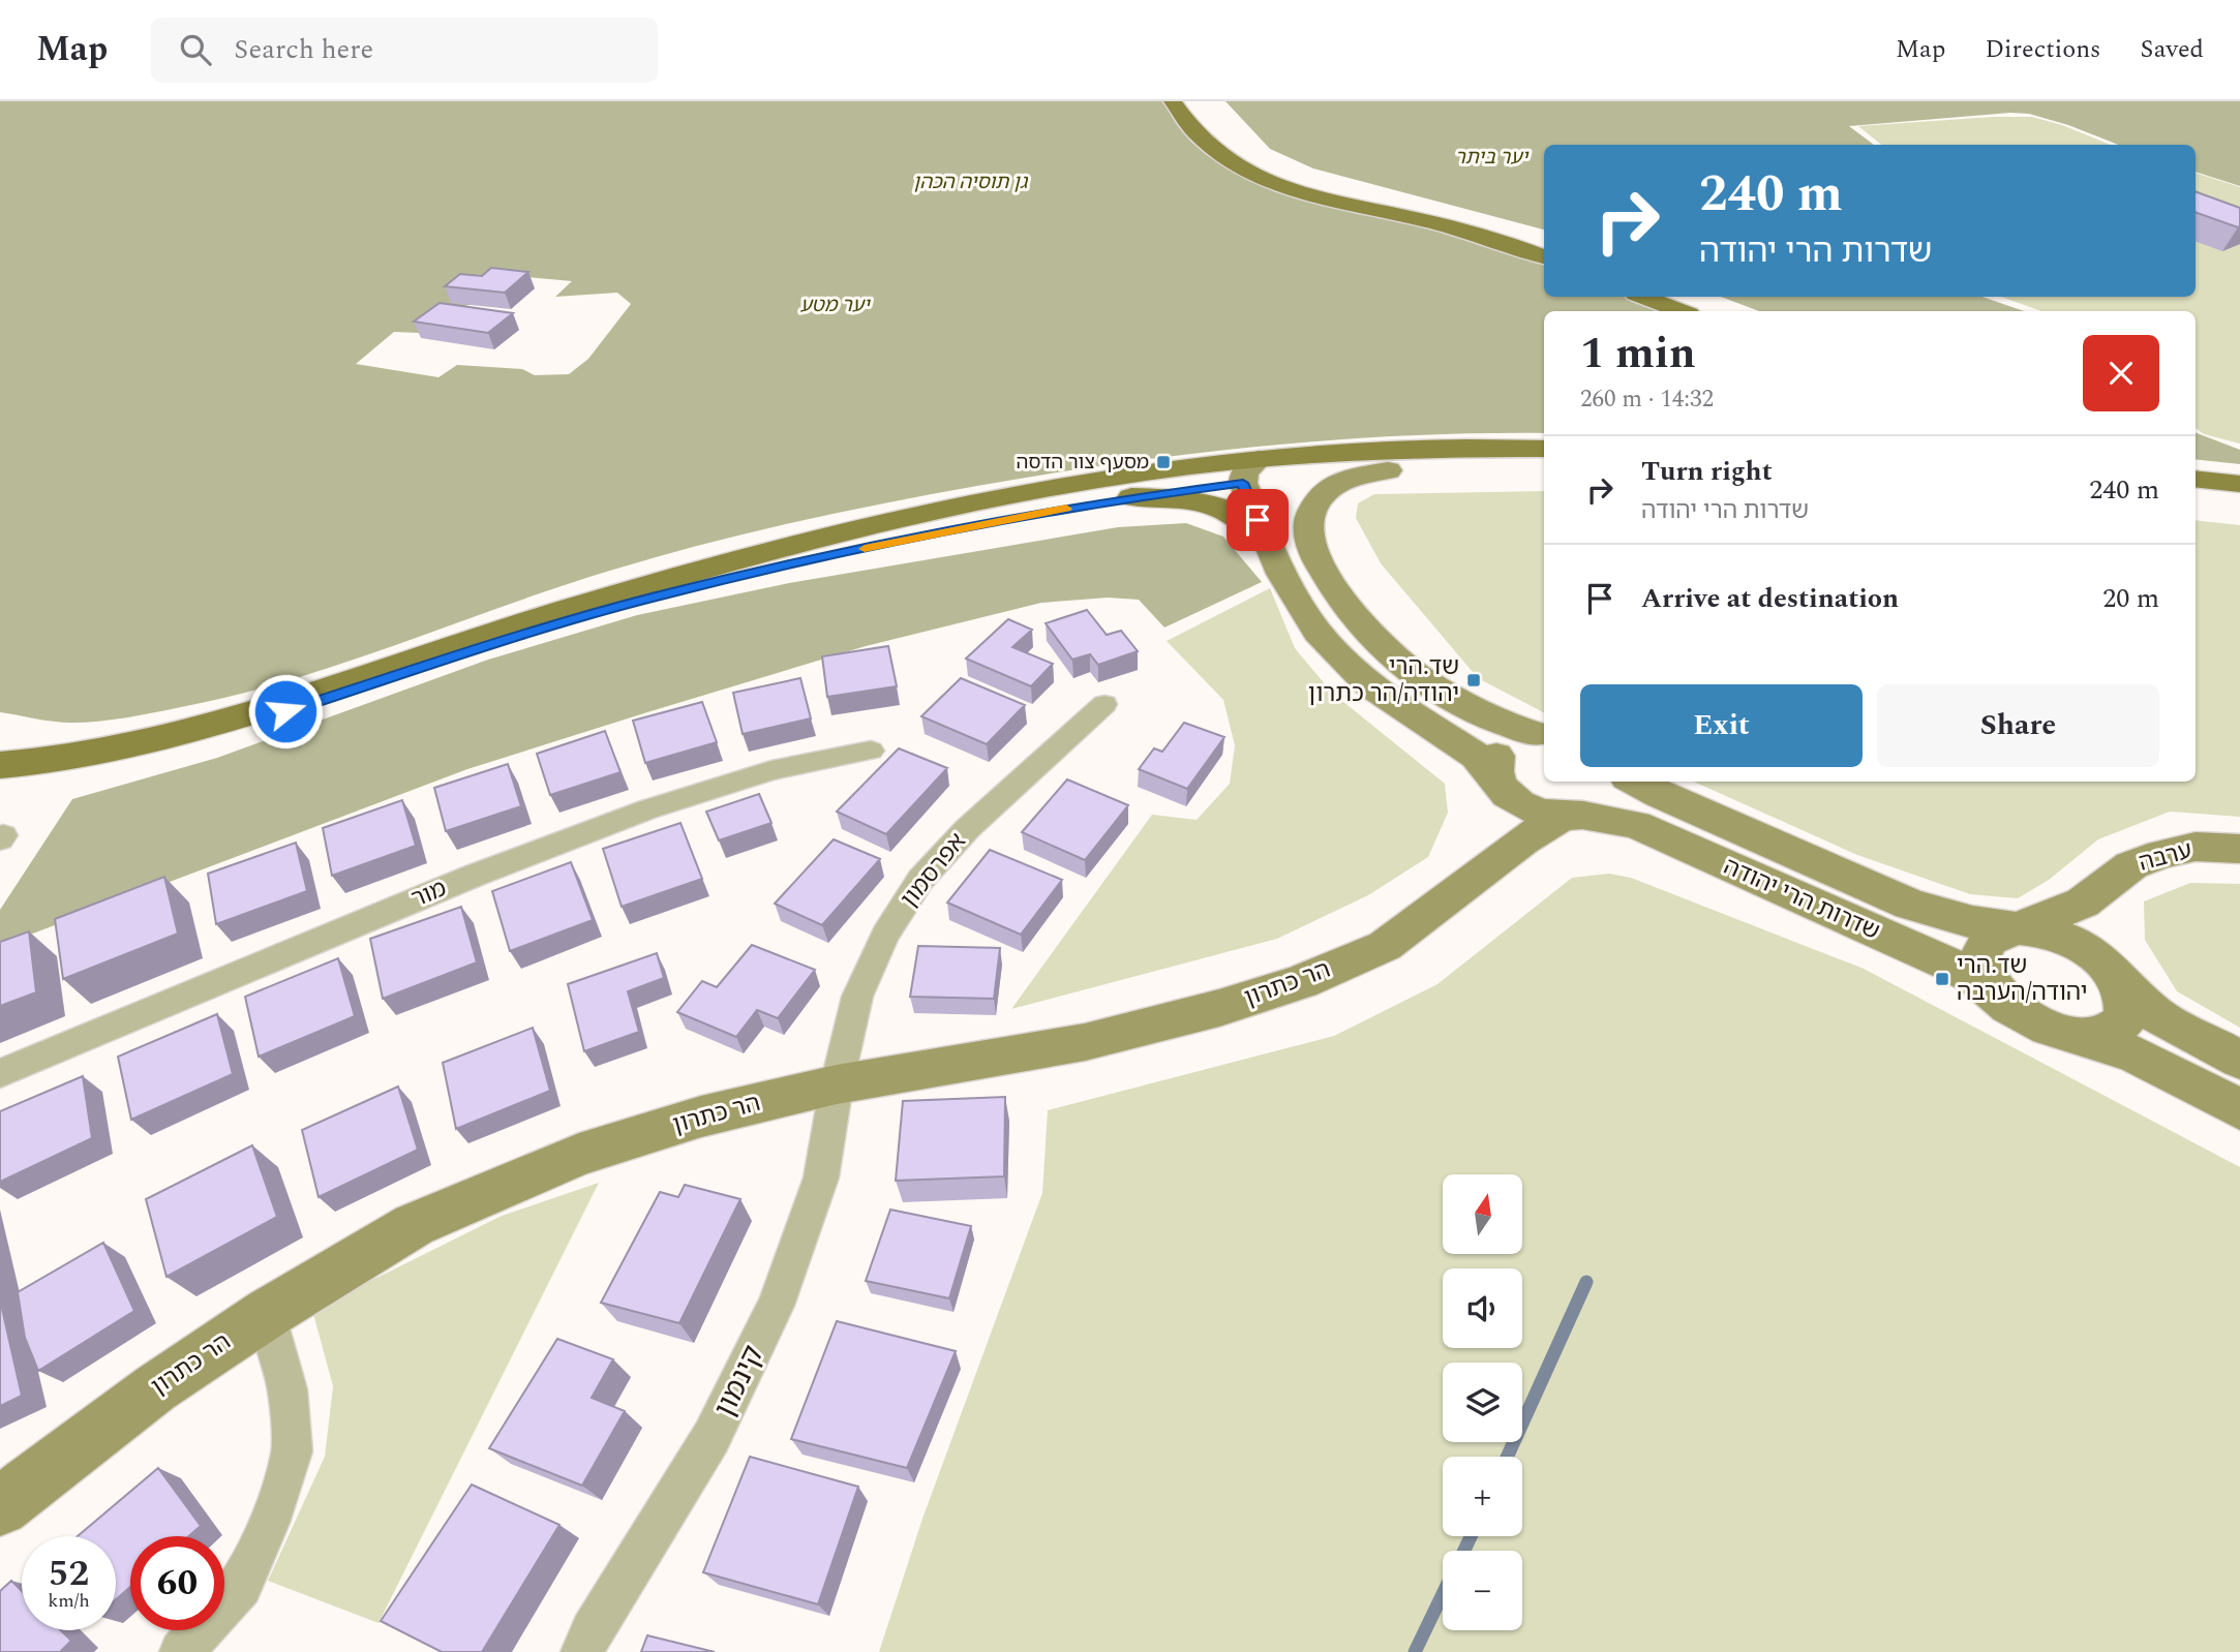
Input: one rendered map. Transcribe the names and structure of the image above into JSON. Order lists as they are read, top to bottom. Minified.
{"streets":{"street":["ערבה","אפרסמון","מור","שדרות הרי יהודה","הר כתרון","קינמון"]},"crossings":[["ערבה","שדרות הרי יהודה"],["אפרסמון","הר כתרון"],["אפרסמון","קינמון"],["שדרות הרי יהודה","הר כתרון"],["הר כתרון","קינמון"]],"parks":["יער ביתר","גן תוסיה הכהן","יער מטע"],"places":{"transit":["מסעף צור הדסה","שד.הרי יהודה/הר כתרון","שד.הרי יהודה/הערבה"]},"north":"top","page":{"header":"Map","search":"Search here","nav":["Map","Directions","Saved"],"turn":["240 m","שדרות הרי יהודה"],"heading":["1 min","260 m · 14:32"],"list":[{"name":"Turn right","note":"שדרות הרי יהודה","value":"240 m"},{"name":"Arrive at destination","value":"20 m"}],"buttons":["Exit","Share"],"map_buttons":["+","−"],"speed":"52 km/h","limit":"60"}}
